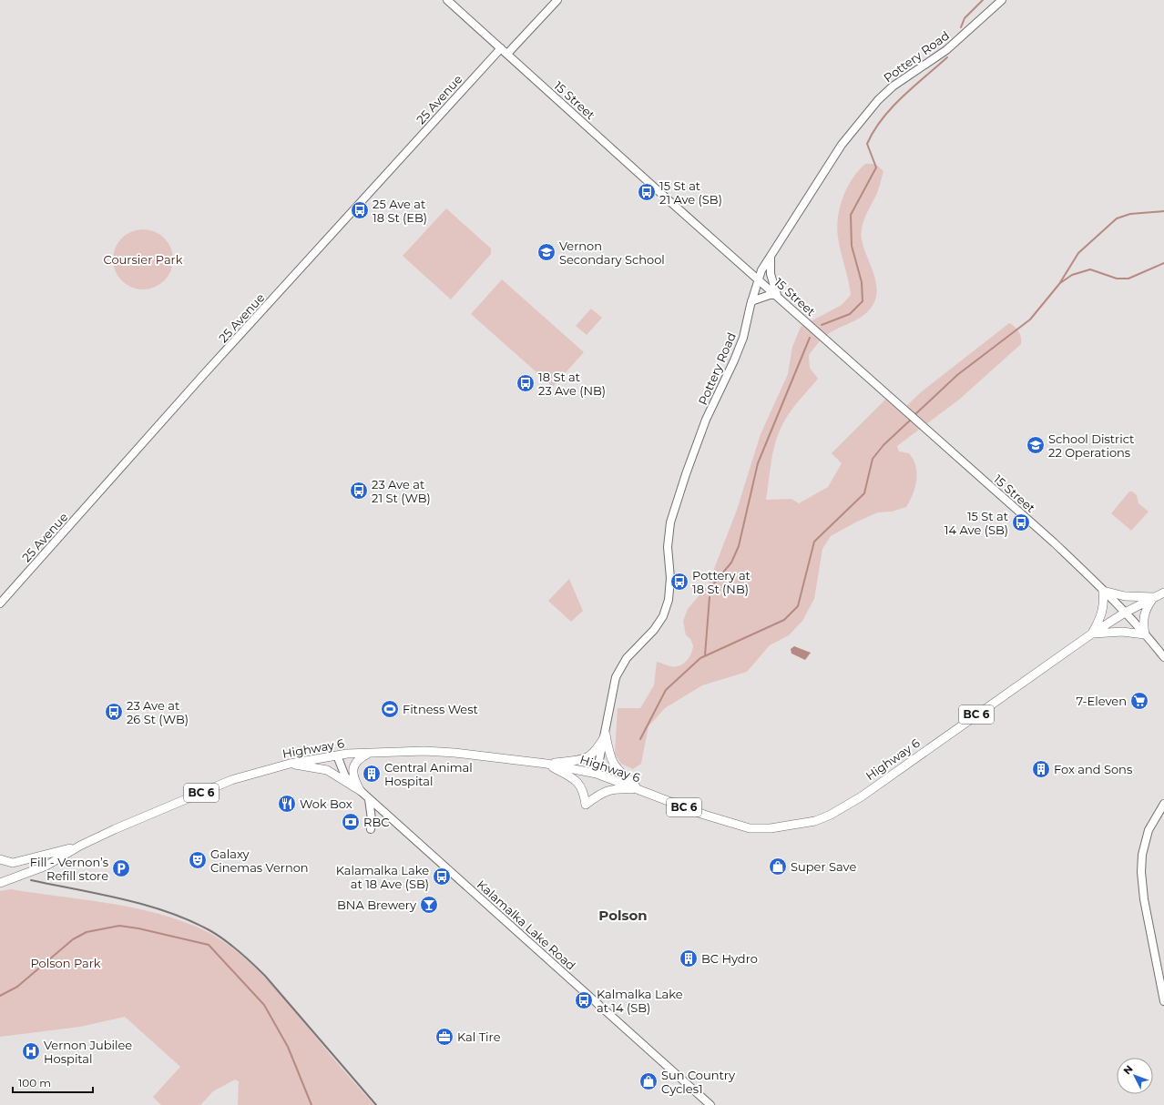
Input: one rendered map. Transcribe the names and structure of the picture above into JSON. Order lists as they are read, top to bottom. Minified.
{"streets":{"main road":["BC 6","Highway 6"],"street":["Pottery Road","25 Avenue","15 Street","Kalamalka Lake Road"]},"crossings":[["Pottery Road","15 Street"],["Pottery Road","Highway 6"],["25 Avenue","15 Street"],["15 Street","Highway 6"],["Highway 6","Kalamalka Lake Road"]],"districts":["Polson"],"parks":["Coursier Park","Polson Park"],"places":{"bus stop":["15 St at 21 Ave (SB)","25 Ave at 18 St (EB)","18 St at 23 Ave (NB)","23 Ave at 21 St (WB)","15 St at 14 Ave (SB)","Pottery at 18 St (NB)","23 Ave at 26 St (WB)","Kalamalka Lake at 18 Ave (SB)","Kalmalka Lake at 14 (SB)"],"school or university":["Vernon Secondary School","School District 22 Operations"],"supermarket":["7-Eleven"],"sports":["Fitness West"],"building":["Fox and Sons","Central Animal Hospital","BC Hydro"],"restaurant":["Wok Box"],"bank":["RBC"],"theatre":["Galaxy Cinemas Vernon"],"shop":["Super Save","Sun Country Cycles1"],"parking":["Fill - Vernon’s Refill store"],"bar":["BNA Brewery"],"office":["Kal Tire"],"hospital":["Vernon Jubilee Hospital"]},"scale_bar":"100 m","north":"top left"}
